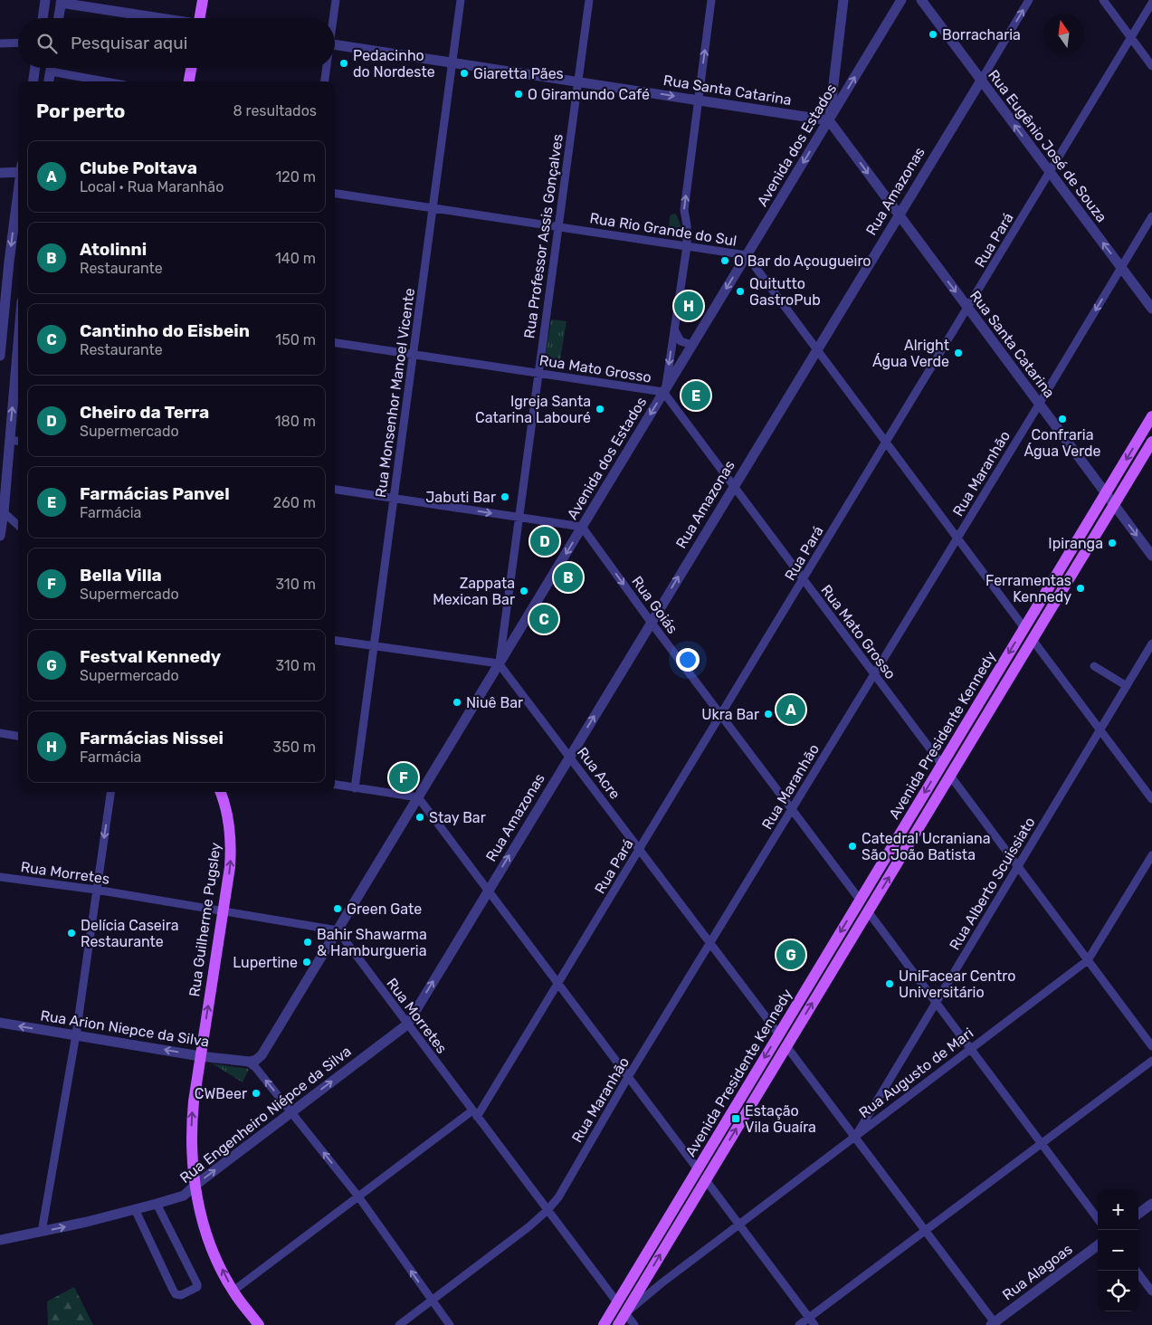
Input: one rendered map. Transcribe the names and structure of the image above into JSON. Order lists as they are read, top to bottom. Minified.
{"streets":{"main road":["Avenida Presidente Kennedy","Rua Guilherme Pugsley"],"street":["Rua Santa Catarina","Avenida dos Estados","Rua Eugênio José de Souza","Rua Amazonas","Rua Rio Grande do Sul","Rua Professor Assis Gonçalves","Rua Pará","Rua Mato Grosso","Rua Monsenhor Manoel Vicente","Rua Maranhão","Rua Goiás","Rua Acre","Rua Morretes","Rua Alberto Scuissiato","Rua Arion Niepce da Silva","Rua Augusto de Mari","Rua Engenheiro Niépce da Silva","Rua Alagoas"]},"crossings":[["Rua Santa Catarina","Avenida dos Estados"],["Rua Santa Catarina","Rua Amazonas"],["Rua Santa Catarina","Rua Professor Assis Gonçalves"],["Rua Santa Catarina","Rua Pará"],["Rua Santa Catarina","Rua Monsenhor Manoel Vicente"],["Rua Santa Catarina","Rua Maranhão"],["Rua Santa Catarina","Avenida Presidente Kennedy"],["Avenida dos Estados","Rua Rio Grande do Sul"],["Avenida dos Estados","Rua Professor Assis Gonçalves"],["Avenida dos Estados","Rua Mato Grosso"],["Avenida dos Estados","Rua Goiás"],["Avenida dos Estados","Rua Acre"],["Avenida dos Estados","Rua Morretes"],["Avenida dos Estados","Rua Arion Niepce da Silva"],["Rua Eugênio José de Souza","Rua Amazonas"],["Rua Eugênio José de Souza","Rua Pará"],["Rua Eugênio José de Souza","Rua Maranhão"],["Rua Amazonas","Rua Rio Grande do Sul"],["Rua Amazonas","Rua Mato Grosso"],["Rua Amazonas","Rua Goiás"],["Rua Amazonas","Rua Acre"],["Rua Amazonas","Rua Morretes"],["Rua Amazonas","Rua Engenheiro Niépce da Silva"],["Rua Rio Grande do Sul","Rua Professor Assis Gonçalves"],["Rua Rio Grande do Sul","Rua Pará"],["Rua Rio Grande do Sul","Rua Monsenhor Manoel Vicente"],["Rua Rio Grande do Sul","Rua Maranhão"],["Rua Rio Grande do Sul","Avenida Presidente Kennedy"],["Rua Professor Assis Gonçalves","Rua Mato Grosso"],["Rua Professor Assis Gonçalves","Rua Acre"],["Rua Pará","Rua Mato Grosso"],["Rua Pará","Rua Goiás"],["Rua Pará","Rua Acre"],["Rua Pará","Rua Morretes"],["Rua Pará","Rua Guilherme Pugsley"],["Rua Mato Grosso","Rua Monsenhor Manoel Vicente"],["Rua Mato Grosso","Rua Maranhão"],["Rua Mato Grosso","Avenida Presidente Kennedy"],["Rua Maranhão","Rua Goiás"],["Rua Maranhão","Rua Acre"],["Rua Maranhão","Rua Morretes"],["Rua Goiás","Avenida Presidente Kennedy"],["Avenida Presidente Kennedy","Rua Acre"],["Avenida Presidente Kennedy","Rua Morretes"],["Avenida Presidente Kennedy","Rua Augusto de Mari"],["Rua Morretes","Rua Guilherme Pugsley"],["Rua Morretes","Rua Engenheiro Niépce da Silva"],["Rua Alberto Scuissiato","Rua Augusto de Mari"],["Rua Guilherme Pugsley","Rua Arion Niepce da Silva"],["Rua Guilherme Pugsley","Rua Engenheiro Niépce da Silva"]],"one_way":["Rua Santa Catarina","Rua Eugênio José de Souza","Rua Amazonas","Rua Guilherme Pugsley","Rua Arion Niepce da Silva","Rua Engenheiro Niépce da Silva"],"places":{"other":["Borracharia","Pedacinho do Nordeste","Giaretta Pães","O Giramundo Café","O Bar do Açougueiro","Quitutto GastroPub","Alright Água Verde","Igreja Santa Catarina Labouré","Confraria Água Verde","Jabuti Bar","Ipiranga","Ferramentas Kennedy","Zappata Mexican Bar","Niuê Bar","Ukra Bar","Stay Bar","Catedral Ucraniana São João Batista","Green Gate","Delícia Caseira Restaurante","Bahir Shawarma & Hamburgueria","Lupertine","UniFacear Centro Universitário","CWBeer"],"transit":["Estação Vila Guaíra"]},"north":"top","page":{"search":"Pesquisar aqui","heading":["Por perto","8 resultados"],"list":[{"mark":"A","name":"Clube Poltava","note":"Local · Rua Maranhão","value":"120 m"},{"mark":"B","name":"Atolinni","note":"Restaurante","value":"140 m"},{"mark":"C","name":"Cantinho do Eisbein","note":"Restaurante","value":"150 m"},{"mark":"D","name":"Cheiro da Terra","note":"Supermercado","value":"180 m"},{"mark":"E","name":"Farmácias Panvel","note":"Farmácia","value":"260 m"},{"mark":"F","name":"Bella Villa","note":"Supermercado","value":"310 m"},{"mark":"G","name":"Festval Kennedy","note":"Supermercado","value":"310 m"},{"mark":"H","name":"Farmácias Nissei","note":"Farmácia","value":"350 m"}],"pins":["H","E","D","B","C","A","F","G"],"map_buttons":["+","−"]}}
